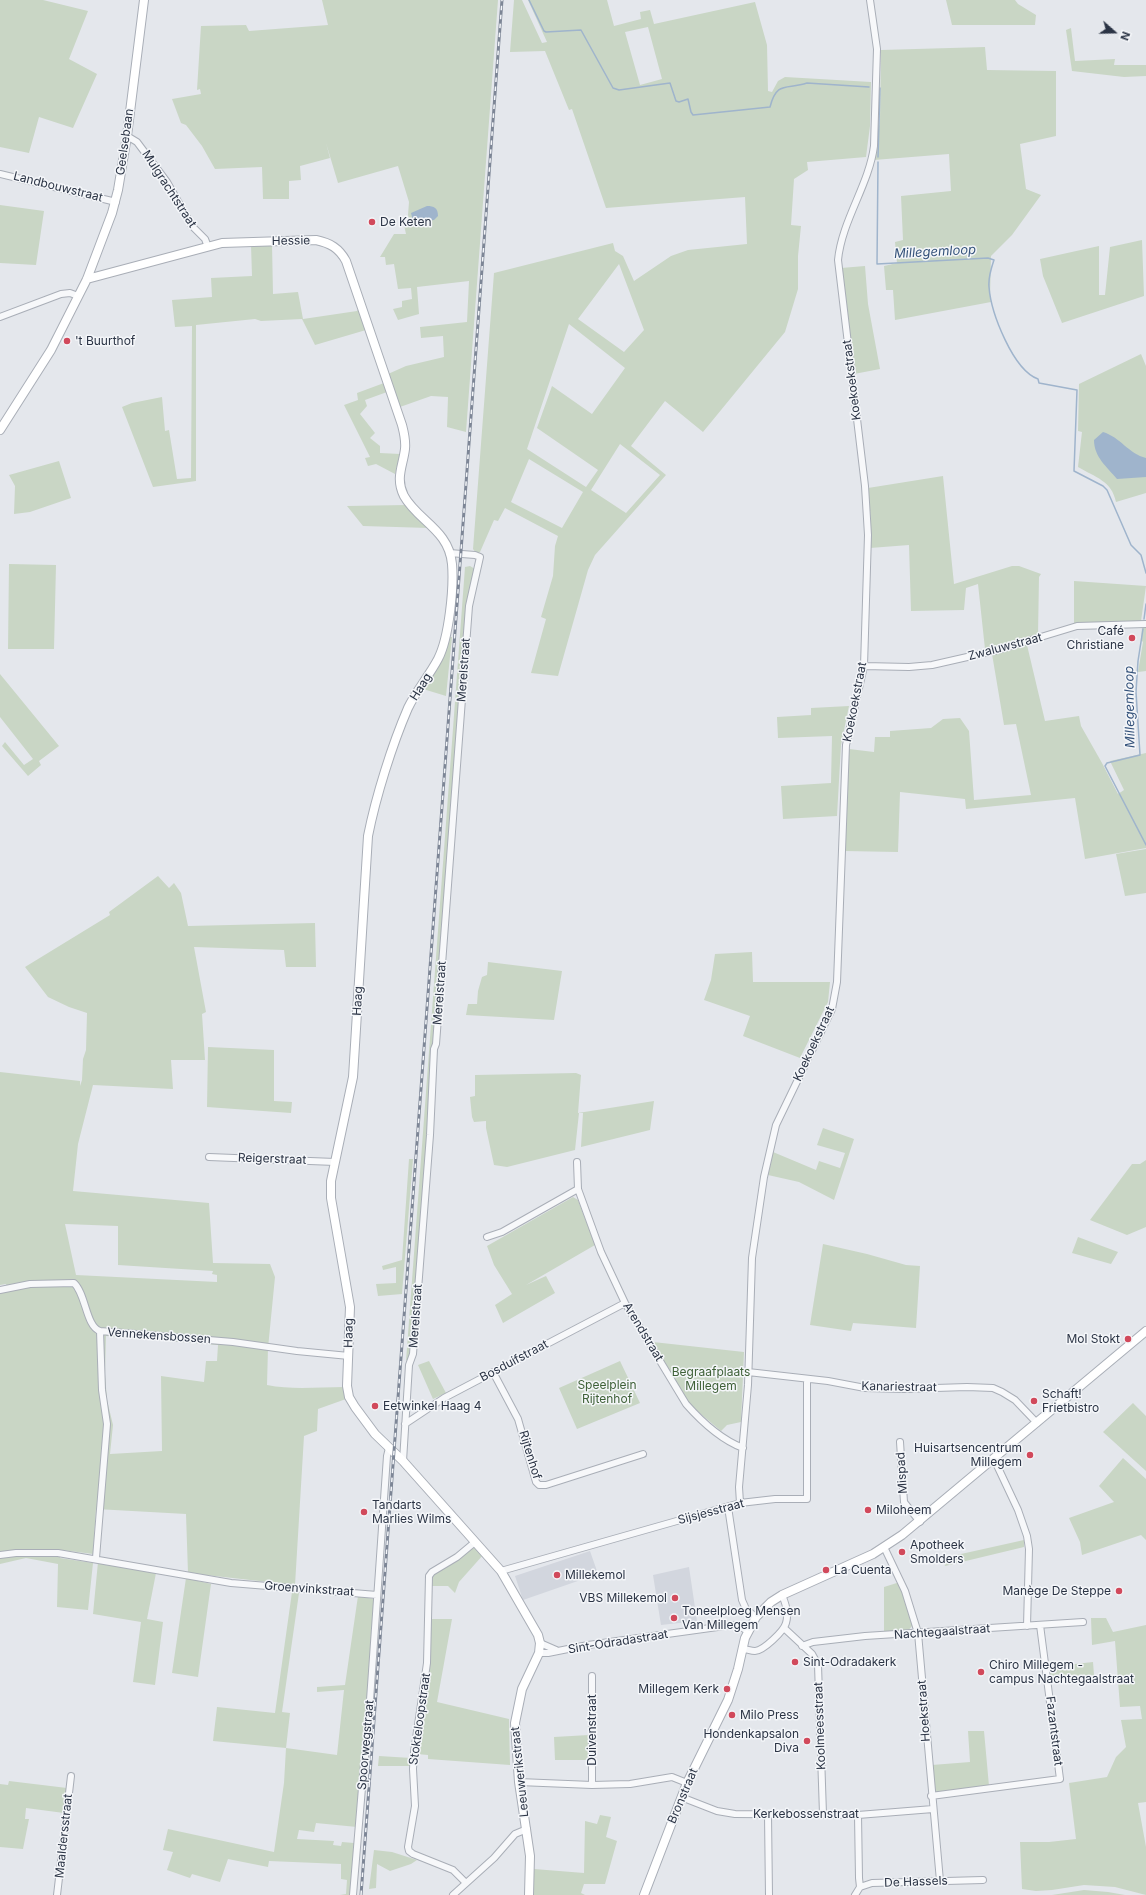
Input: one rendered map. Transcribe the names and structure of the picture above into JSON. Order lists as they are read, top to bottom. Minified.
{"streets":{"street":["Geelsebaan","Landbouwstraat","Mulgrachtstraat","Hessie","Koekoekstraat","Zwaluwstraat","Merelstraat","Haag","Reigerstraat","Arendstraat","Vennekensbossen","Bosduifstraat","Kanariestraat","Rijtenhof","Mispad","Sijsjesstraat","Groenvinkstraat","Nachtegaalstraat","Sint-Odradastraat","Hoekstraat","Stokteloopstraat","Koolmeesstraat","Duivenstraat","Fazantstraat","Spoorwegstraat","Leeuwerikstraat","Bronstraat","Kerkebossenstraat","Maaldersstraat","De Hassels"]},"crossings":[["Geelsebaan","Landbouwstraat"],["Geelsebaan","Mulgrachtstraat"],["Geelsebaan","Hessie"],["Mulgrachtstraat","Hessie"],["Hessie","Merelstraat"],["Hessie","Haag"],["Koekoekstraat","Zwaluwstraat"],["Koekoekstraat","Arendstraat"],["Koekoekstraat","Kanariestraat"],["Koekoekstraat","Sijsjesstraat"],["Merelstraat","Haag"],["Merelstraat","Bosduifstraat"],["Haag","Reigerstraat"],["Haag","Vennekensbossen"],["Arendstraat","Bosduifstraat"],["Vennekensbossen","Groenvinkstraat"],["Bosduifstraat","Rijtenhof"],["Kanariestraat","Sijsjesstraat"],["Kanariestraat","Bronstraat"],["Mispad","Bronstraat"],["Groenvinkstraat","Spoorwegstraat"],["Nachtegaalstraat","Hoekstraat"],["Nachtegaalstraat","Koolmeesstraat"],["Nachtegaalstraat","Fazantstraat"],["Sint-Odradastraat","Leeuwerikstraat"],["Sint-Odradastraat","Bronstraat"],["Hoekstraat","Fazantstraat"],["Hoekstraat","Bronstraat"],["Hoekstraat","Kerkebossenstraat"],["Hoekstraat","De Hassels"],["Koolmeesstraat","Kerkebossenstraat"],["Bronstraat","Kerkebossenstraat"]],"water":["Millegemloop"],"parks":["Begraafplaats Millegem","Speelplein Rijtenhof"],"places":["De Keten","'t Buurthof","Café Christiane","Mol Stokt","Schaft! Frietbistro","Eetwinkel Haag 4","Huisartsencentrum Millegem","Miloheem","Tandarts Marlies Wilms","Apotheek Smolders","La Cuenta","Millekemol","Manège De Steppe","VBS Millekemol","Toneelploeg Mensen Van Millegem","Sint-Odradakerk","Chiro Millegem - campus Nachtegaalstraat","Millegem Kerk","Milo Press","Hondenkapsalon Diva"],"north":"right"}
